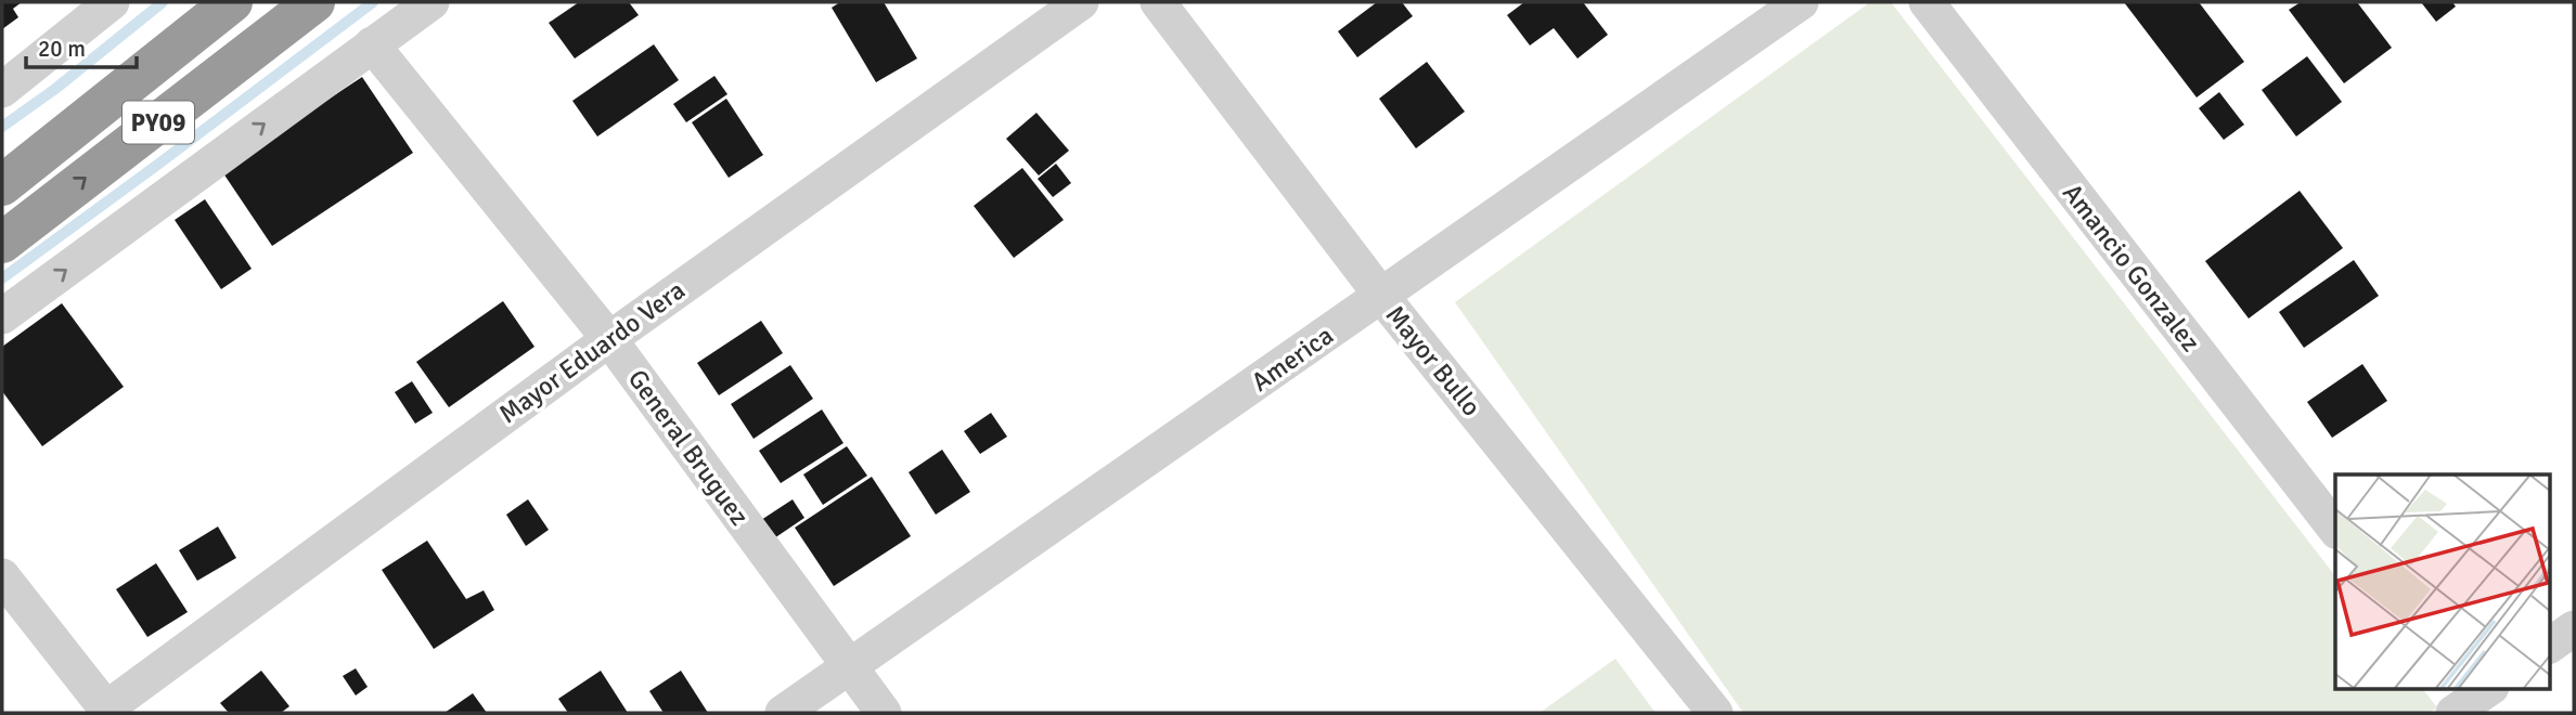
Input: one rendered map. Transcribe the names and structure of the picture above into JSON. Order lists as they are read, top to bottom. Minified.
{"streets":{"highway":["PY09"],"street":["Amancio Gonzalez","Mayor Eduardo Vera","America","Mayor Bullo","General Bruguez"]},"crossings":[["Mayor Eduardo Vera","General Bruguez"],["America","Mayor Bullo"],["America","General Bruguez"]],"scale_bar":"20 m"}
